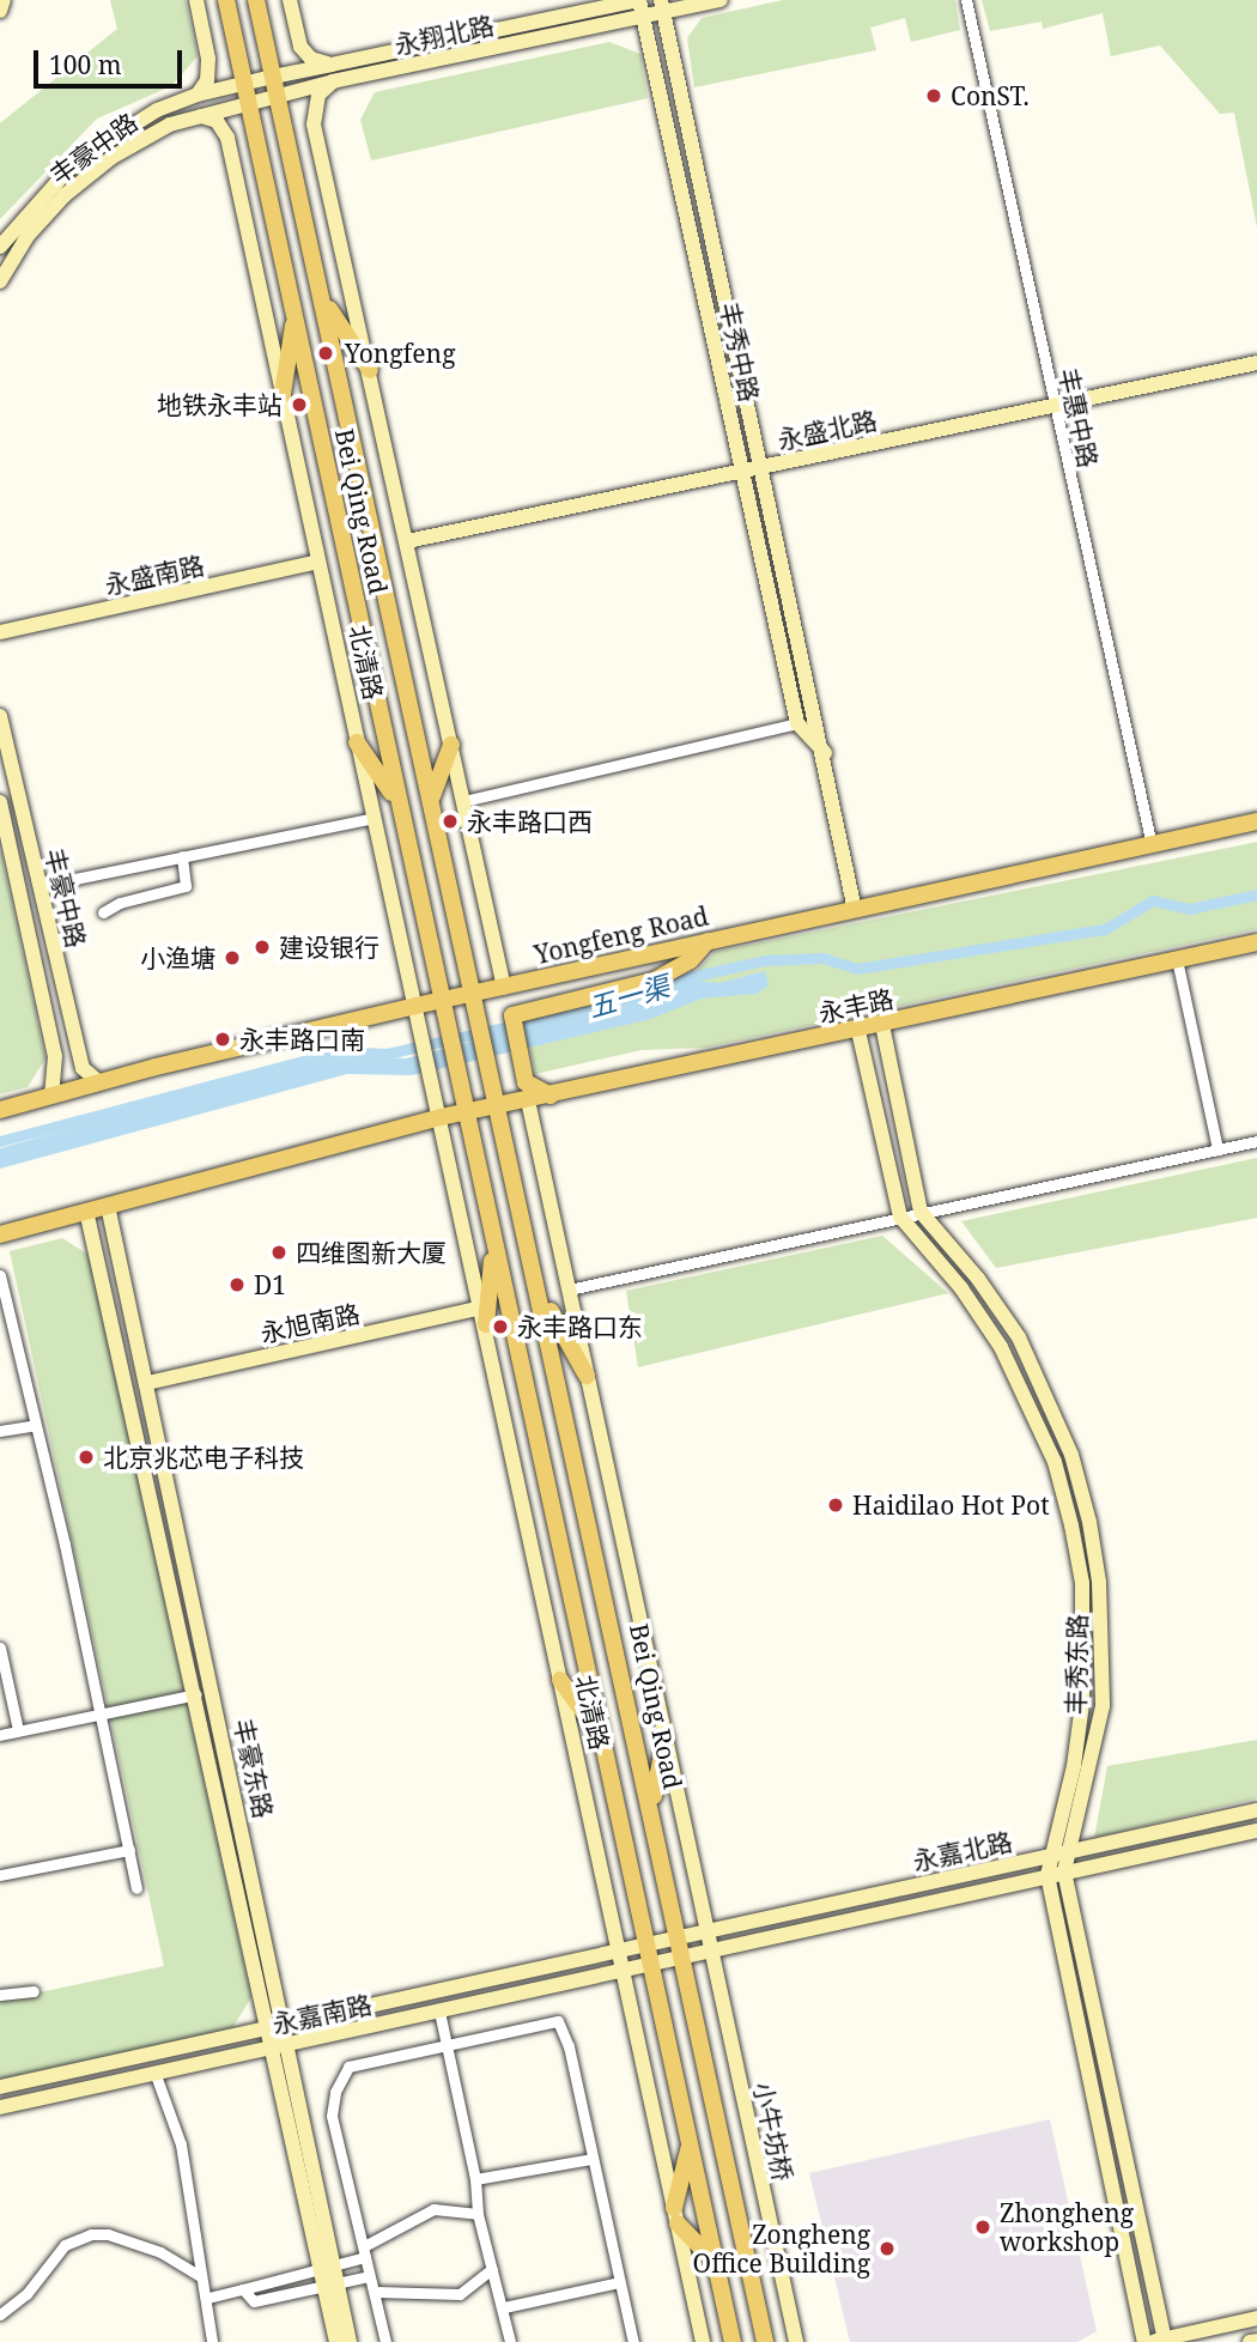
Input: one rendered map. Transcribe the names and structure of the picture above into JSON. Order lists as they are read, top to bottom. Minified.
{"streets":{"main road":["Bei Qing Road","Yongfeng Road","永丰路"],"street":["永翔北路","丰豪中路","丰秀中路","丰惠中路","永盛北路","永盛南路","北清路","永旭南路","丰秀东路","丰豪东路","永嘉北路","永嘉南路","小牛坊桥"]},"crossings":[["永翔北路","丰秀中路"],["永翔北路","Bei Qing Road"],["丰豪中路","Bei Qing Road"],["丰豪中路","北清路"],["丰豪中路","Yongfeng Road"],["丰秀中路","永盛北路"],["丰秀中路","Yongfeng Road"],["丰惠中路","永盛北路"],["丰惠中路","Yongfeng Road"],["Bei Qing Road","Yongfeng Road"],["Bei Qing Road","永丰路"],["Bei Qing Road","永嘉北路"],["永盛南路","北清路"],["北清路","Yongfeng Road"],["北清路","永旭南路"],["北清路","永嘉南路"],["永丰路","丰秀东路"],["永旭南路","丰豪东路"],["丰秀东路","永嘉北路"],["丰豪东路","永嘉南路"],["永嘉北路","永嘉南路"],["永嘉北路","小牛坊桥"]],"water":["五一渠"],"places":["ConST.","Yongfeng","地铁永丰站","永丰路口西","建设银行","小渔塘","永丰路口南","四维图新大厦","D1","永丰路口东","北京兆芯电子科技","Haidilao Hot Pot","Zhongheng workshop","Zongheng Office Building"],"scale_bar":"100 m"}
